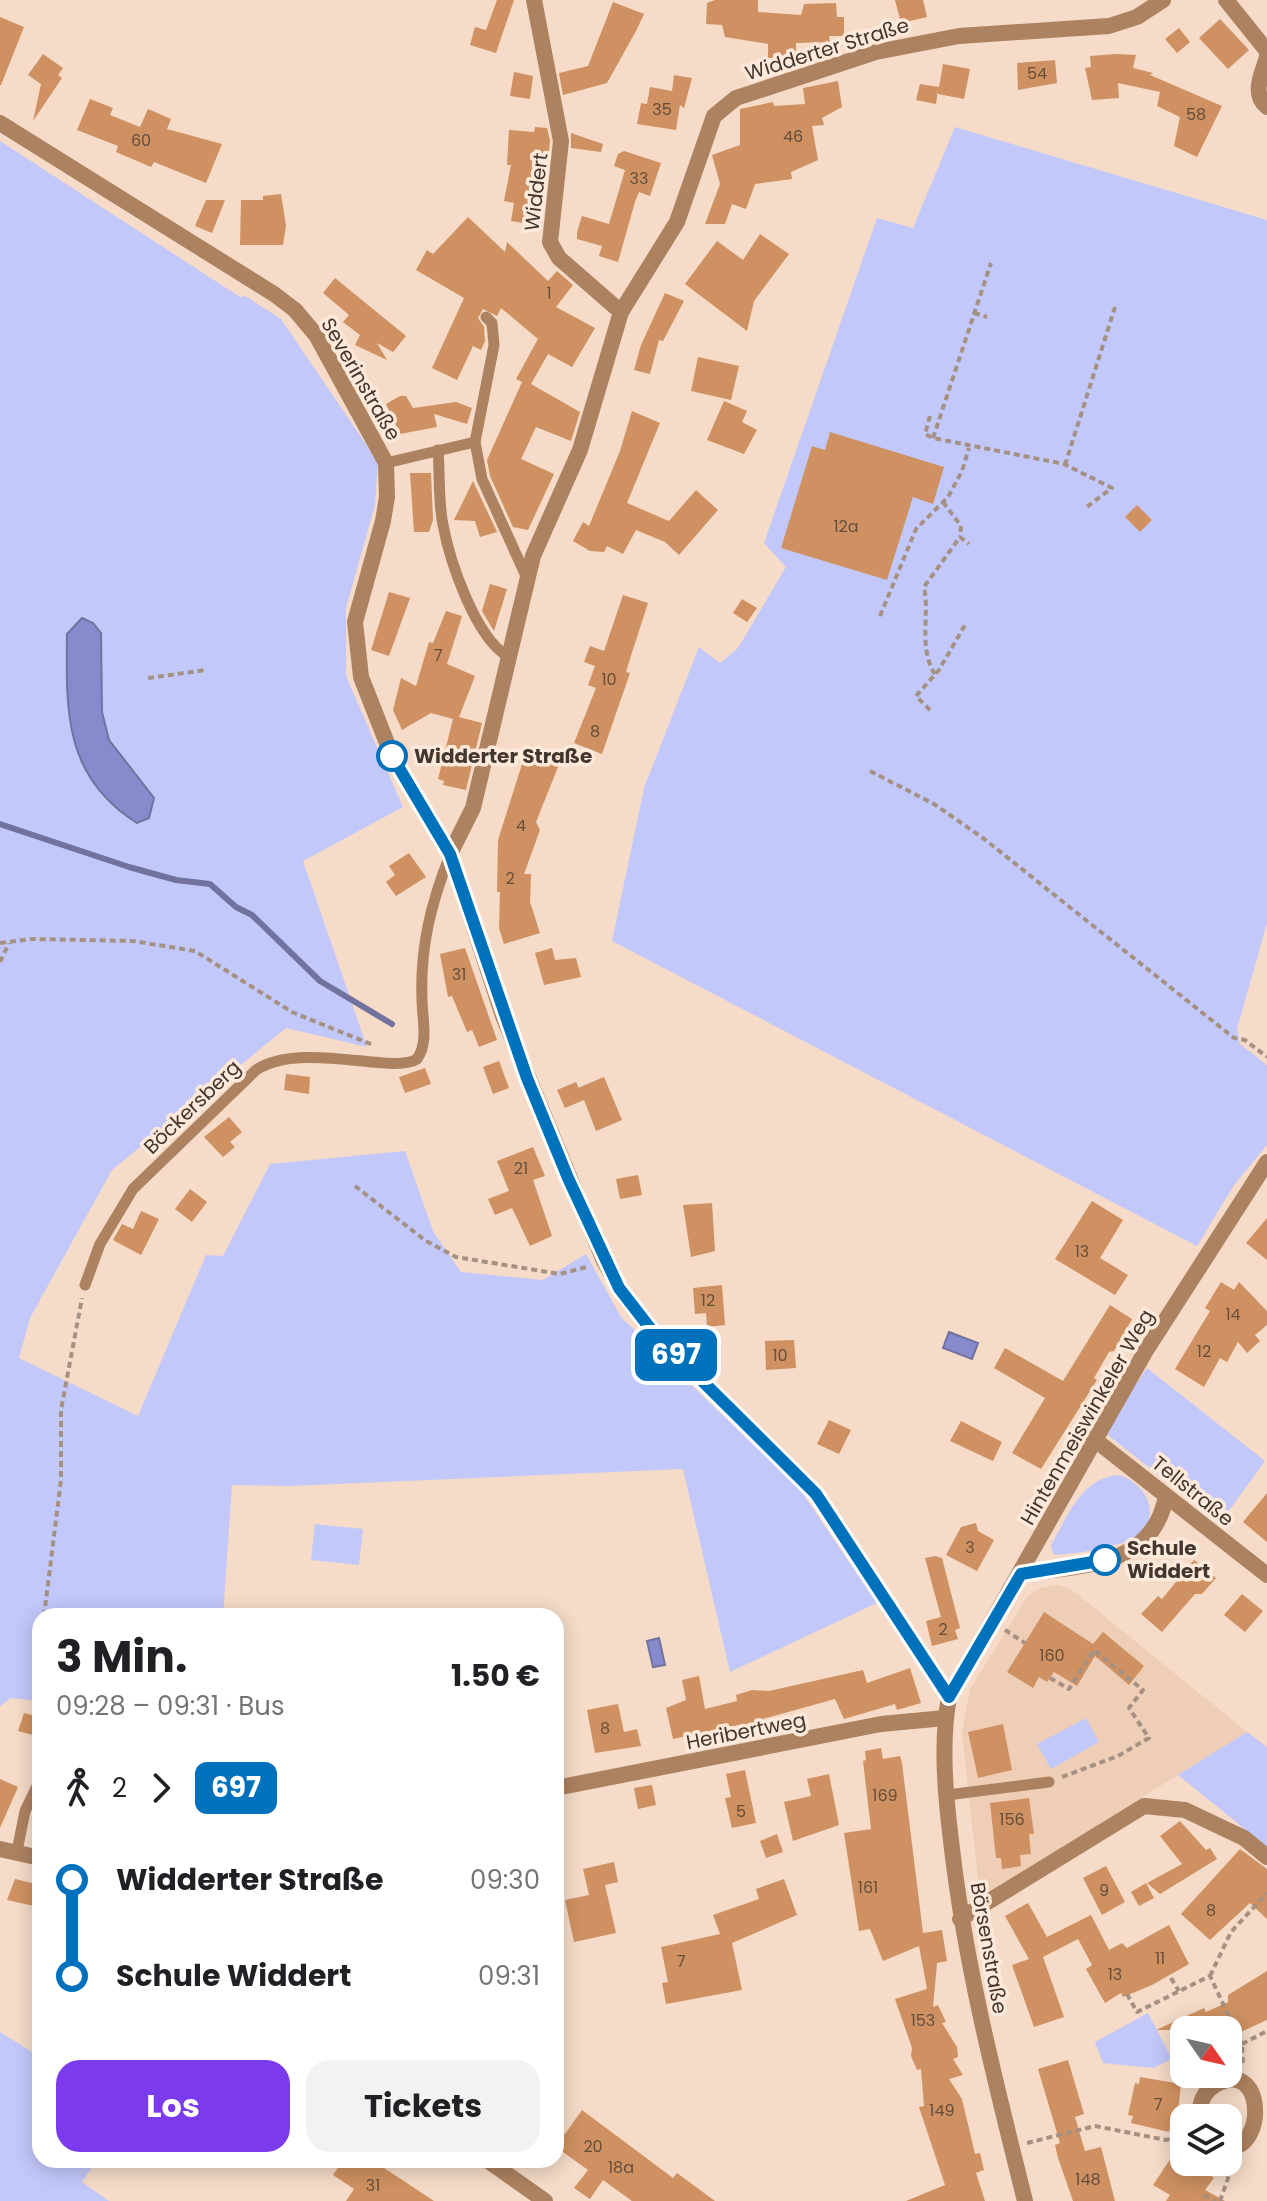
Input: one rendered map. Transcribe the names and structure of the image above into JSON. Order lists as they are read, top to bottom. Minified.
{"streets":{"street":["Widderter Straße","Widdert","Severinstraße","Hintenmeiswinkeler Weg","Tellstraße","Heribertweg","Börsenstraße"],"lane":["Böckersberg"]},"crossings":[["Widderter Straße","Widdert"],["Widderter Straße","Severinstraße"],["Widderter Straße","Böckersberg"],["Severinstraße","Böckersberg"],["Severinstraße","Hintenmeiswinkeler Weg"],["Severinstraße","Börsenstraße"],["Hintenmeiswinkeler Weg","Tellstraße"],["Hintenmeiswinkeler Weg","Börsenstraße"],["Heribertweg","Börsenstraße"]],"places":["Widderter Straße","Schule Widdert"],"lines":["bus line 697"],"house_numbers":["54","35","58","46","60","33","1","12a","7","10","8","4","2","31","21","13","12","14","12","10","3","2","160","8","169","5","156","161","9","8","11","7","13","153","7","149","20","18a","148","31"],"north":"bottom right","page":{"on_map":"697","heading":["3 Min.","09:28 – 09:31 · Bus","1.50 €"],"legs":["2","697"],"list":[{"name":"Widderter Straße","value":"09:30"},{"name":"Schule Widdert","value":"09:31"}],"buttons":["Los","Tickets"]}}
